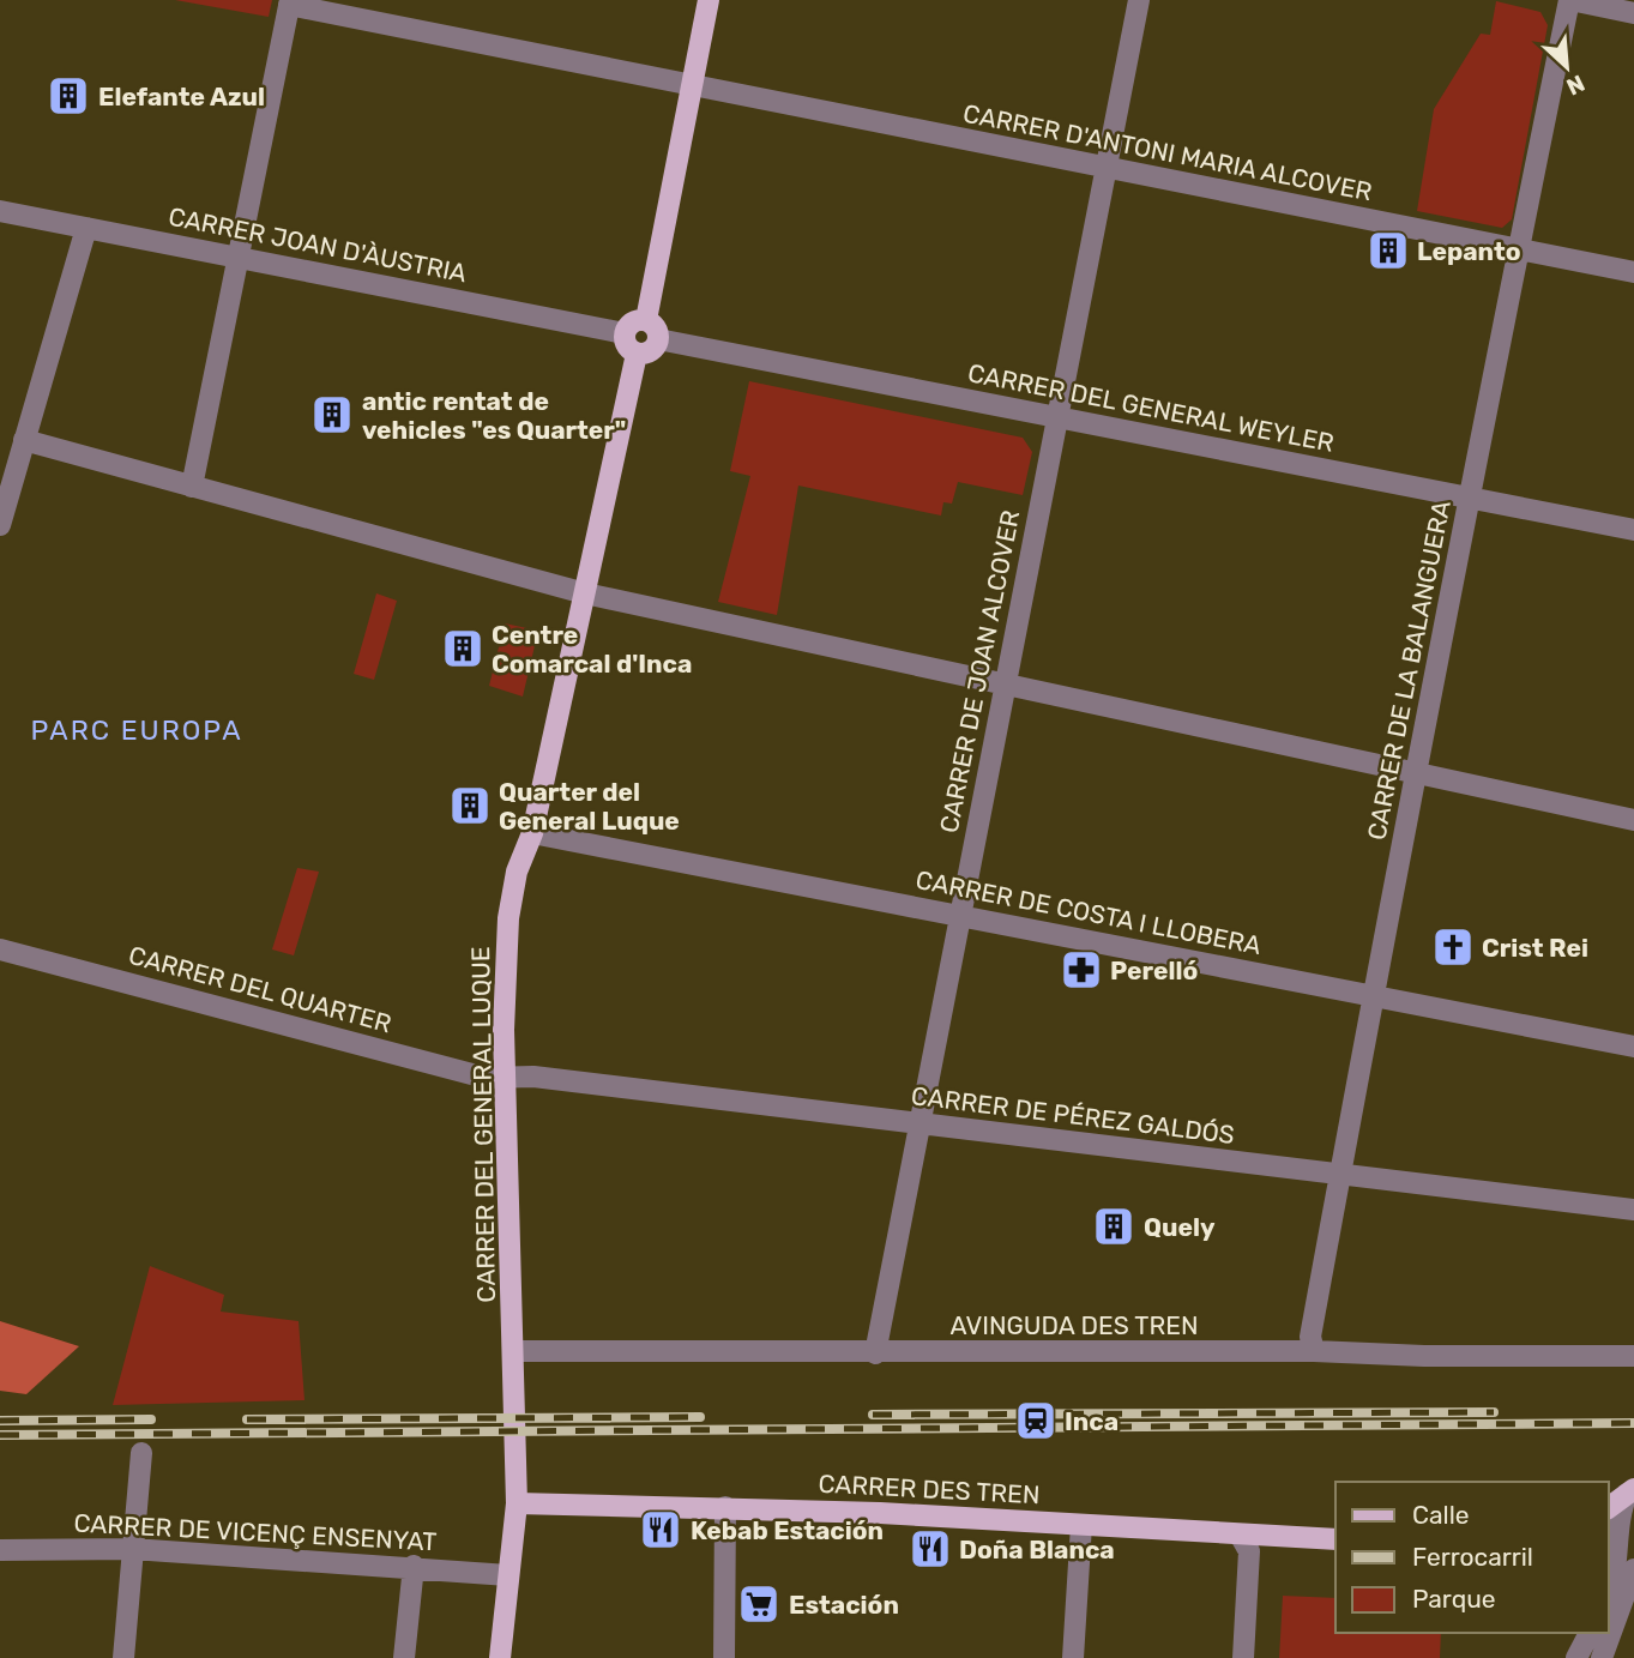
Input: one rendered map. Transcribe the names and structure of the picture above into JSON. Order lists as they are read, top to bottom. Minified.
{"streets":{"main road":["CARRER DEL GENERAL LUQUE","CARRER DES TREN"],"street":["CARRER D'ANTONI MARIA ALCOVER","CARRER JOAN D'ÀUSTRIA","CARRER DEL GENERAL WEYLER","CARRER DE LA BALANGUERA","CARRER DE JOAN ALCOVER","CARRER DE COSTA I LLOBERA","CARRER DEL QUARTER","CARRER DE PÉREZ GALDÓS","AVINGUDA DES TREN","CARRER DE VICENÇ ENSENYAT"]},"crossings":[["CARRER D'ANTONI MARIA ALCOVER","CARRER DE LA BALANGUERA"],["CARRER D'ANTONI MARIA ALCOVER","CARRER DE JOAN ALCOVER"],["CARRER JOAN D'ÀUSTRIA","CARRER DEL GENERAL WEYLER"],["CARRER JOAN D'ÀUSTRIA","CARRER DEL GENERAL LUQUE"],["CARRER DEL GENERAL WEYLER","CARRER DE LA BALANGUERA"],["CARRER DEL GENERAL WEYLER","CARRER DE JOAN ALCOVER"],["CARRER DEL GENERAL WEYLER","CARRER DEL GENERAL LUQUE"],["CARRER DE LA BALANGUERA","CARRER DE COSTA I LLOBERA"],["CARRER DE LA BALANGUERA","CARRER DE PÉREZ GALDÓS"],["CARRER DE LA BALANGUERA","AVINGUDA DES TREN"],["CARRER DE JOAN ALCOVER","CARRER DE COSTA I LLOBERA"],["CARRER DE JOAN ALCOVER","CARRER DE PÉREZ GALDÓS"],["CARRER DE JOAN ALCOVER","AVINGUDA DES TREN"],["CARRER DE COSTA I LLOBERA","CARRER DEL GENERAL LUQUE"],["CARRER DEL QUARTER","CARRER DE PÉREZ GALDÓS"],["CARRER DEL QUARTER","CARRER DEL GENERAL LUQUE"],["CARRER DE PÉREZ GALDÓS","CARRER DEL GENERAL LUQUE"],["CARRER DEL GENERAL LUQUE","AVINGUDA DES TREN"],["CARRER DEL GENERAL LUQUE","CARRER DES TREN"],["CARRER DEL GENERAL LUQUE","CARRER DE VICENÇ ENSENYAT"]],"districts":["PARC EUROPA"],"places":{"building":["Elefante Azul","Lepanto","antic rentat de vehicles \"es Quarter\"","Centre Comarcal d'Inca","Quarter del General Luque","Quely"],"church":["Crist Rei"],"pharmacy":["Perelló"],"station":["Inca"],"restaurant":["Kebab Estación","Doña Blanca"],"supermarket":["Estación"]},"legend":["Calle","Ferrocarril","Parque"],"north":"bottom right"}
